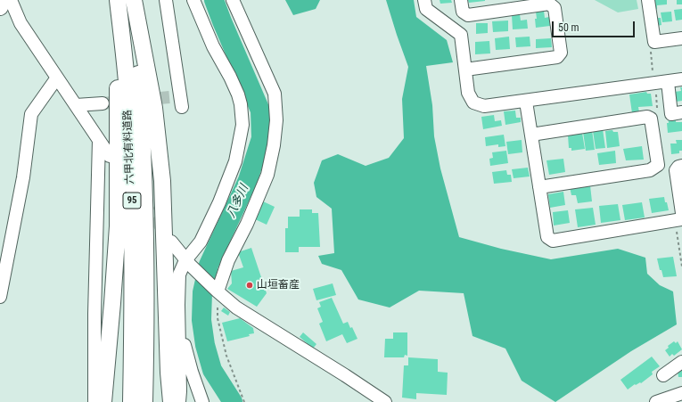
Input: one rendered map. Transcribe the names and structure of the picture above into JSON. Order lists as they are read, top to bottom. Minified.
{"streets":{"main road":["六甲北有料道路","95"]},"crossings":[["六甲北有料道路","95"]],"water":["八多川"],"places":["山垣畜産"],"scale_bar":"50 m"}
